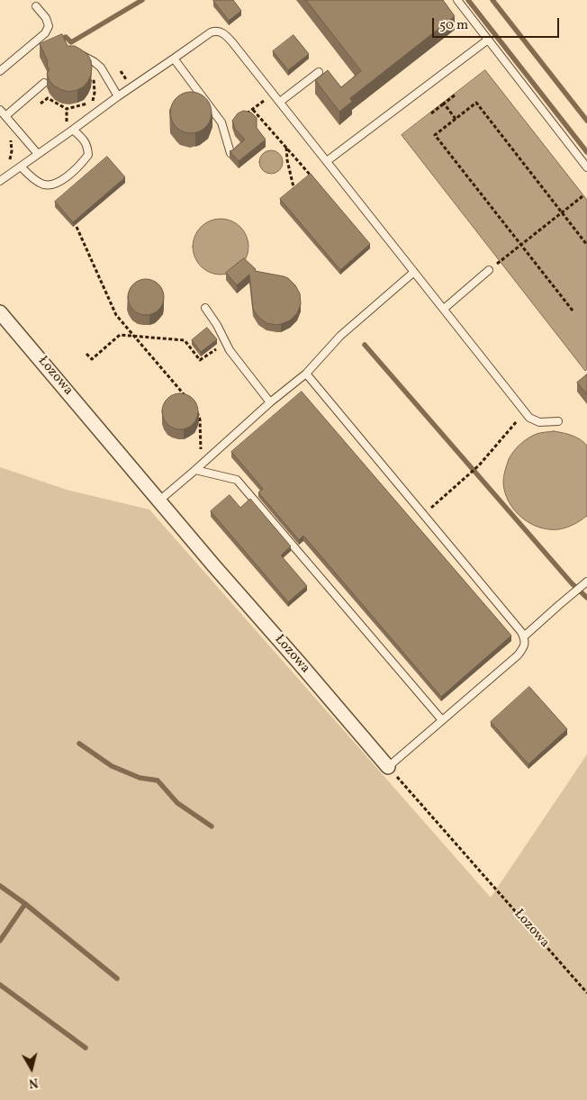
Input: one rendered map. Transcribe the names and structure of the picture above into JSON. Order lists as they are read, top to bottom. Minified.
{"streets":{"street":["Łozowa"]},"scale_bar":"50 m","north":"bottom"}
